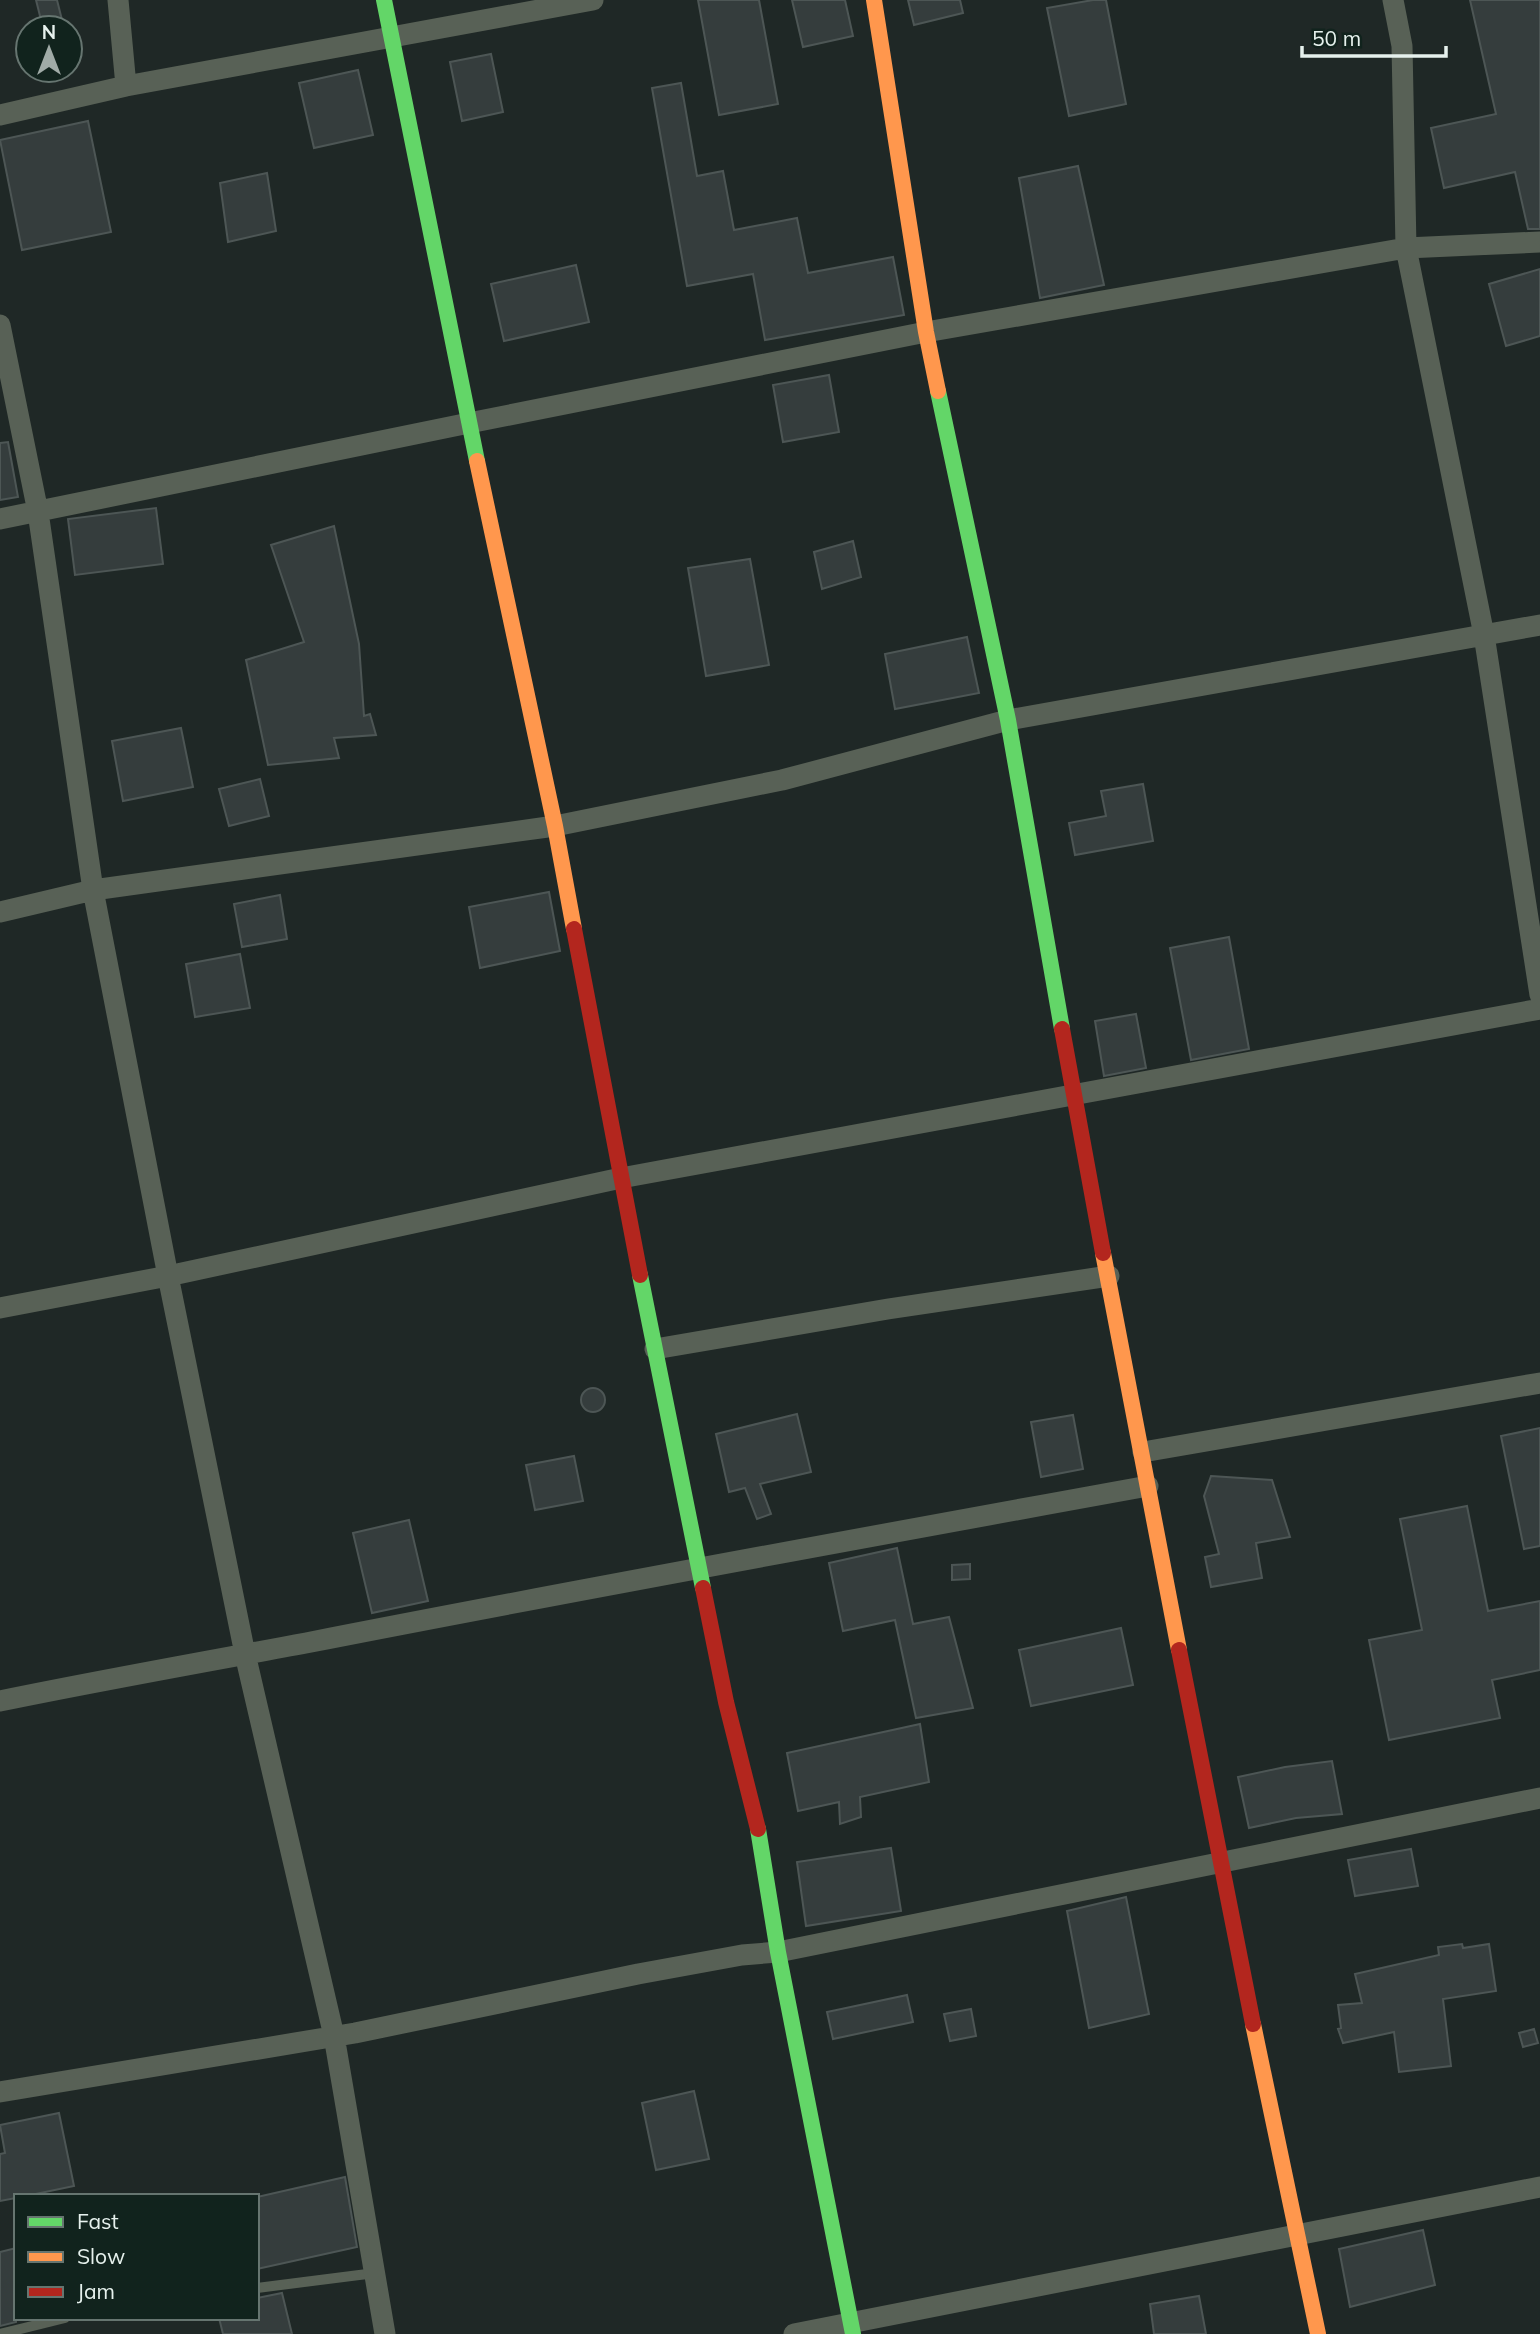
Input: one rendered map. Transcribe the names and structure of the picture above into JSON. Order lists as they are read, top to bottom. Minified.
{"legend":["Fast","Slow","Jam"],"scale_bar":"50 m","north":"top"}
